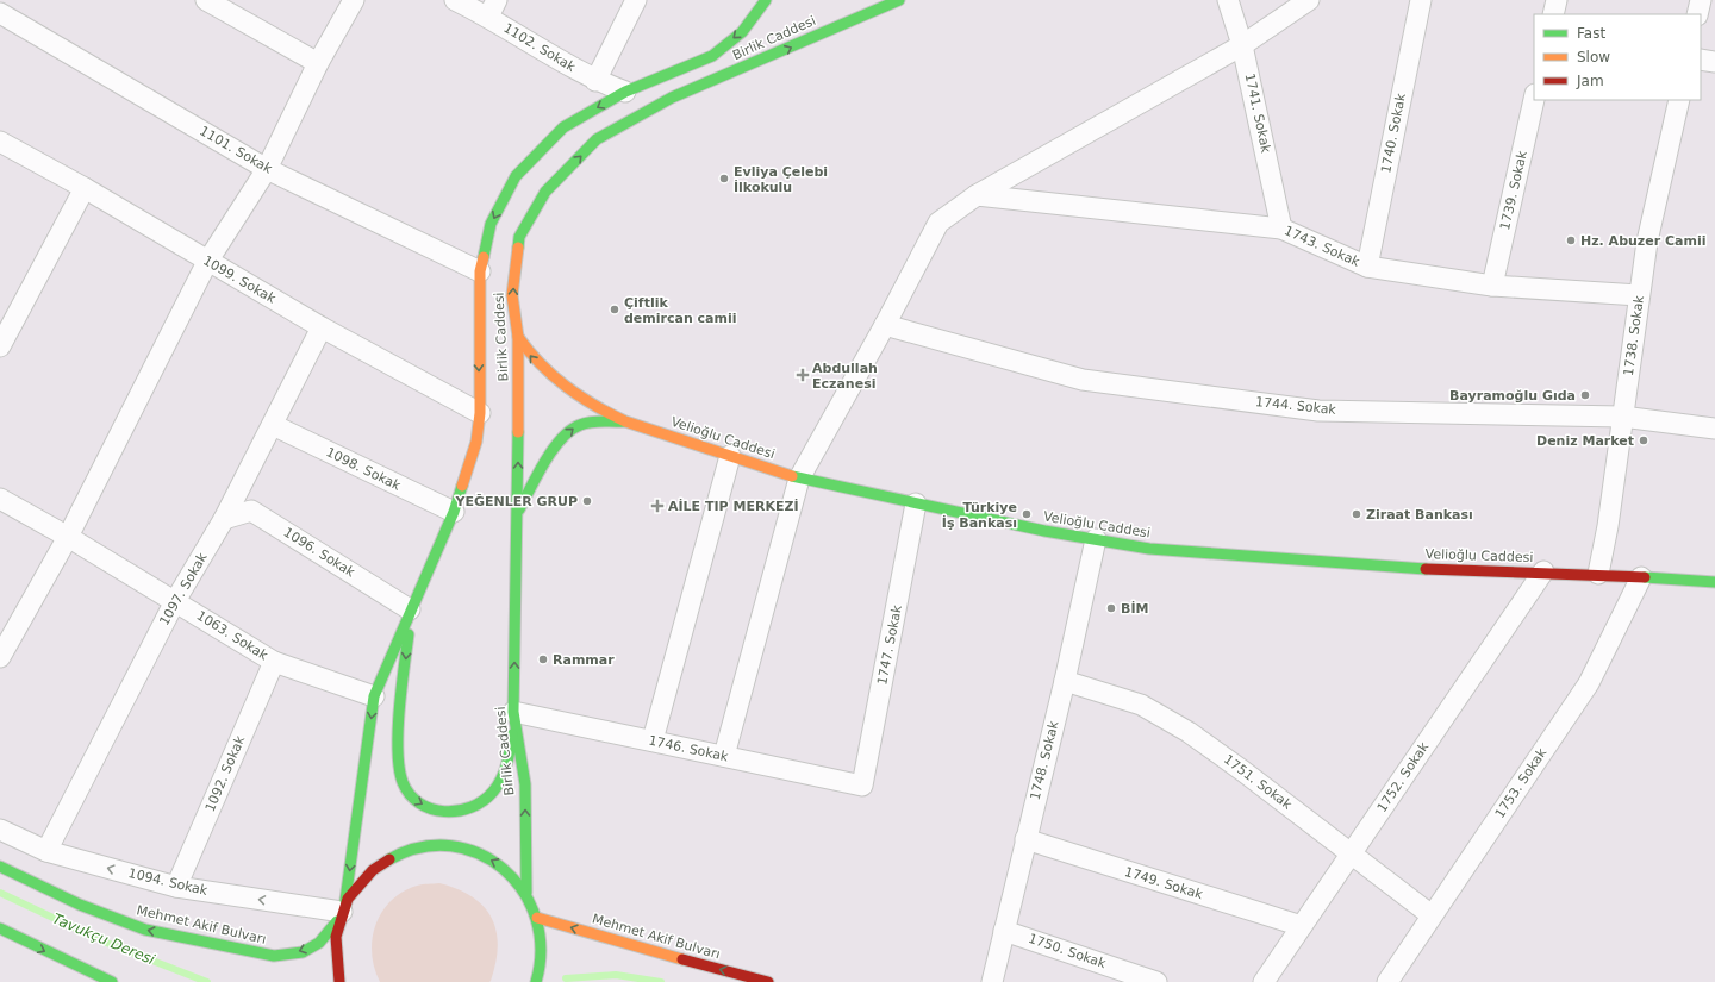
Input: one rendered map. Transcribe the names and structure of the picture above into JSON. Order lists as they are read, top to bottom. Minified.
{"streets":{"main road":["Birlik Caddesi","Velioğlu Caddesi","Mehmet Akif Bulvarı"],"street":["1102. Sokak","1741. Sokak","1740. Sokak","1101. Sokak","1739. Sokak","1743. Sokak","1099. Sokak","1738. Sokak","1744. Sokak","1098. Sokak","1096. Sokak","1097. Sokak","1063. Sokak","1747. Sokak","1746. Sokak","1748. Sokak","1092. Sokak","1752. Sokak","1751. Sokak","1753. Sokak","1094. Sokak","1749. Sokak","1750. Sokak"]},"crossings":[["Birlik Caddesi","1102. Sokak"],["Birlik Caddesi","1101. Sokak"],["Birlik Caddesi","1099. Sokak"],["Birlik Caddesi","Velioğlu Caddesi"],["Birlik Caddesi","1098. Sokak"],["Birlik Caddesi","1096. Sokak"],["Birlik Caddesi","1063. Sokak"],["Birlik Caddesi","1746. Sokak"],["Birlik Caddesi","1094. Sokak"],["Birlik Caddesi","Mehmet Akif Bulvarı"],["1741. Sokak","1743. Sokak"],["1740. Sokak","1743. Sokak"],["1739. Sokak","1743. Sokak"],["1743. Sokak","1738. Sokak"],["1099. Sokak","1097. Sokak"],["1738. Sokak","1744. Sokak"],["1738. Sokak","Velioğlu Caddesi"],["Velioğlu Caddesi","1747. Sokak"],["Velioğlu Caddesi","1748. Sokak"],["Velioğlu Caddesi","1752. Sokak"],["Velioğlu Caddesi","1753. Sokak"],["1098. Sokak","1097. Sokak"],["1096. Sokak","1097. Sokak"],["1097. Sokak","1063. Sokak"],["1097. Sokak","1094. Sokak"],["1063. Sokak","1092. Sokak"],["1747. Sokak","1746. Sokak"],["1748. Sokak","1751. Sokak"],["1748. Sokak","1749. Sokak"],["1748. Sokak","1750. Sokak"],["1092. Sokak","1094. Sokak"],["1752. Sokak","1751. Sokak"],["1752. Sokak","1749. Sokak"],["1751. Sokak","1753. Sokak"],["1094. Sokak","Mehmet Akif Bulvarı"]],"one_way":["1094. Sokak","Mehmet Akif Bulvarı"],"water":["Tavukçu Deresi"],"places":{"other":["Evliya Çelebi İlkokulu","Hz. Abuzer Camii","Çiftlik demircan camii","Bayramoğlu Gıda","Deniz Market","YEĞENLER GRUP","Türkiye İş Bankası","Ziraat Bankası","BİM","Rammar"],"health":["Abdullah Eczanesi","AİLE TIP MERKEZİ"]},"legend":["Fast","Slow","Jam"]}
